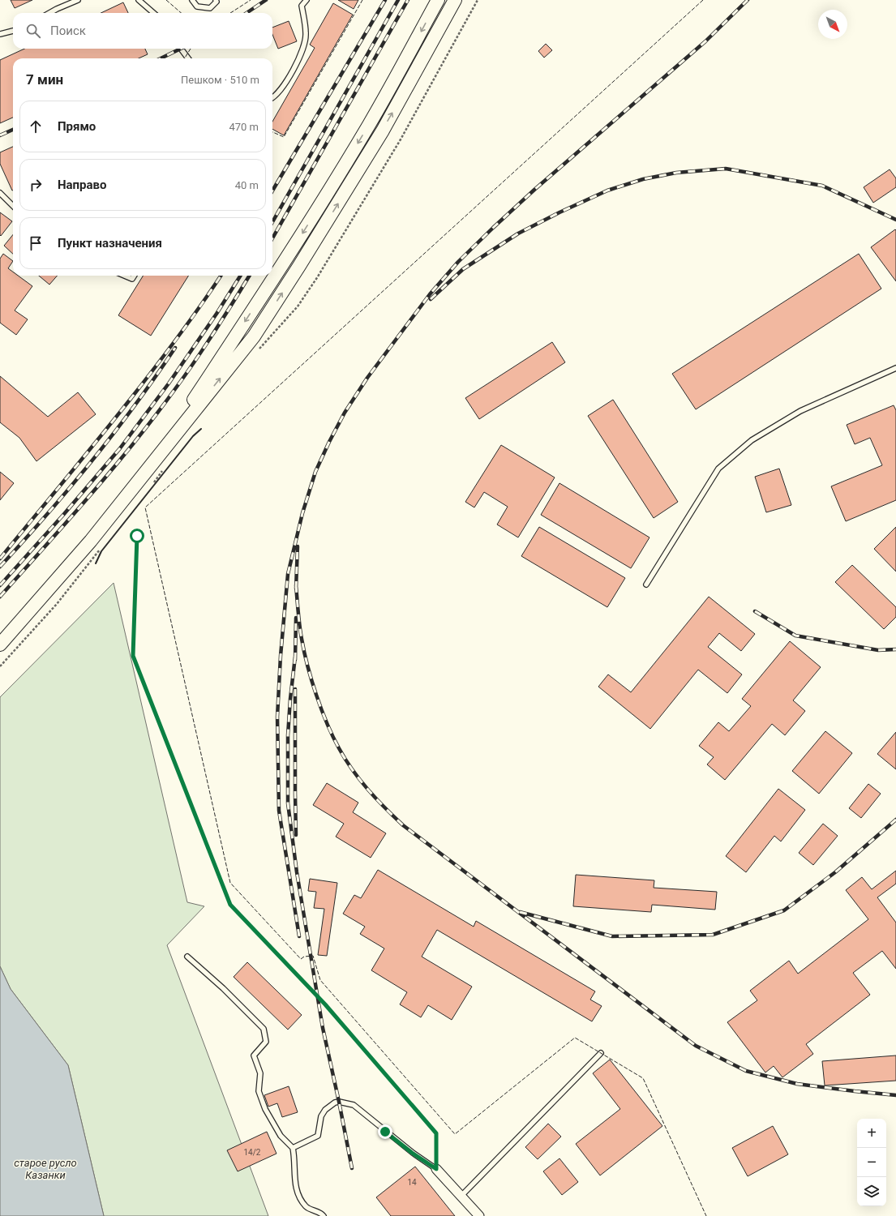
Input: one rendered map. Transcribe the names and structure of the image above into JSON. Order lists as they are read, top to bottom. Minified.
{"water":["старое русло Казанки"],"house_numbers":["14/2","14"],"north":"bottom right","page":{"search":"Поиск","heading":["7 мин","Пешком · 510 m"],"list":[["Прямо","470 m"],["Направо","40 m"],"Пункт назначения"],"map_buttons":["+","−"]}}
